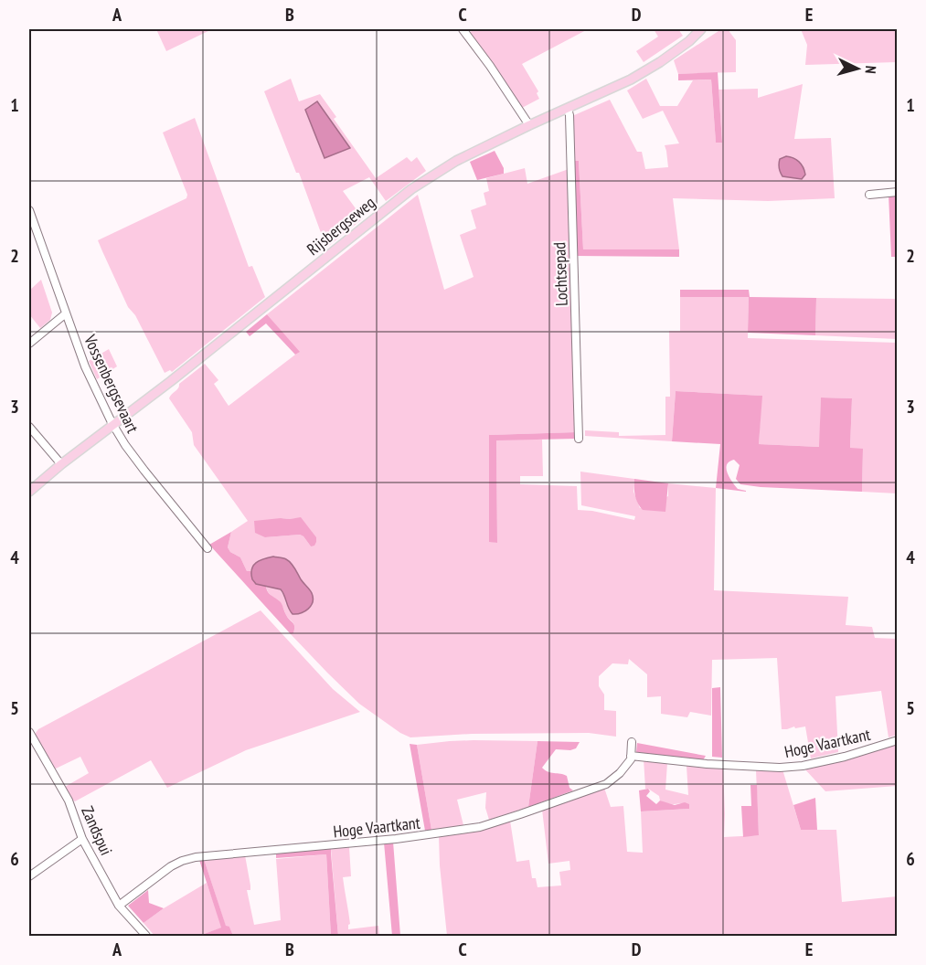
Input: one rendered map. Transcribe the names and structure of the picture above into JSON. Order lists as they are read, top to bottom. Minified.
{"streets":{"main road":["Rijsbergseweg"],"street":["Lochtsepad","Vossenbergsevaart","Hoge Vaartkant","Zandspui"]},"crossings":[["Rijsbergseweg","Lochtsepad"],["Rijsbergseweg","Vossenbergsevaart"],["Hoge Vaartkant","Zandspui"]],"north":"right","grid":{"columns":["A","B","C","D","E"],"rows":["1","2","3","4","5","6"]}}
